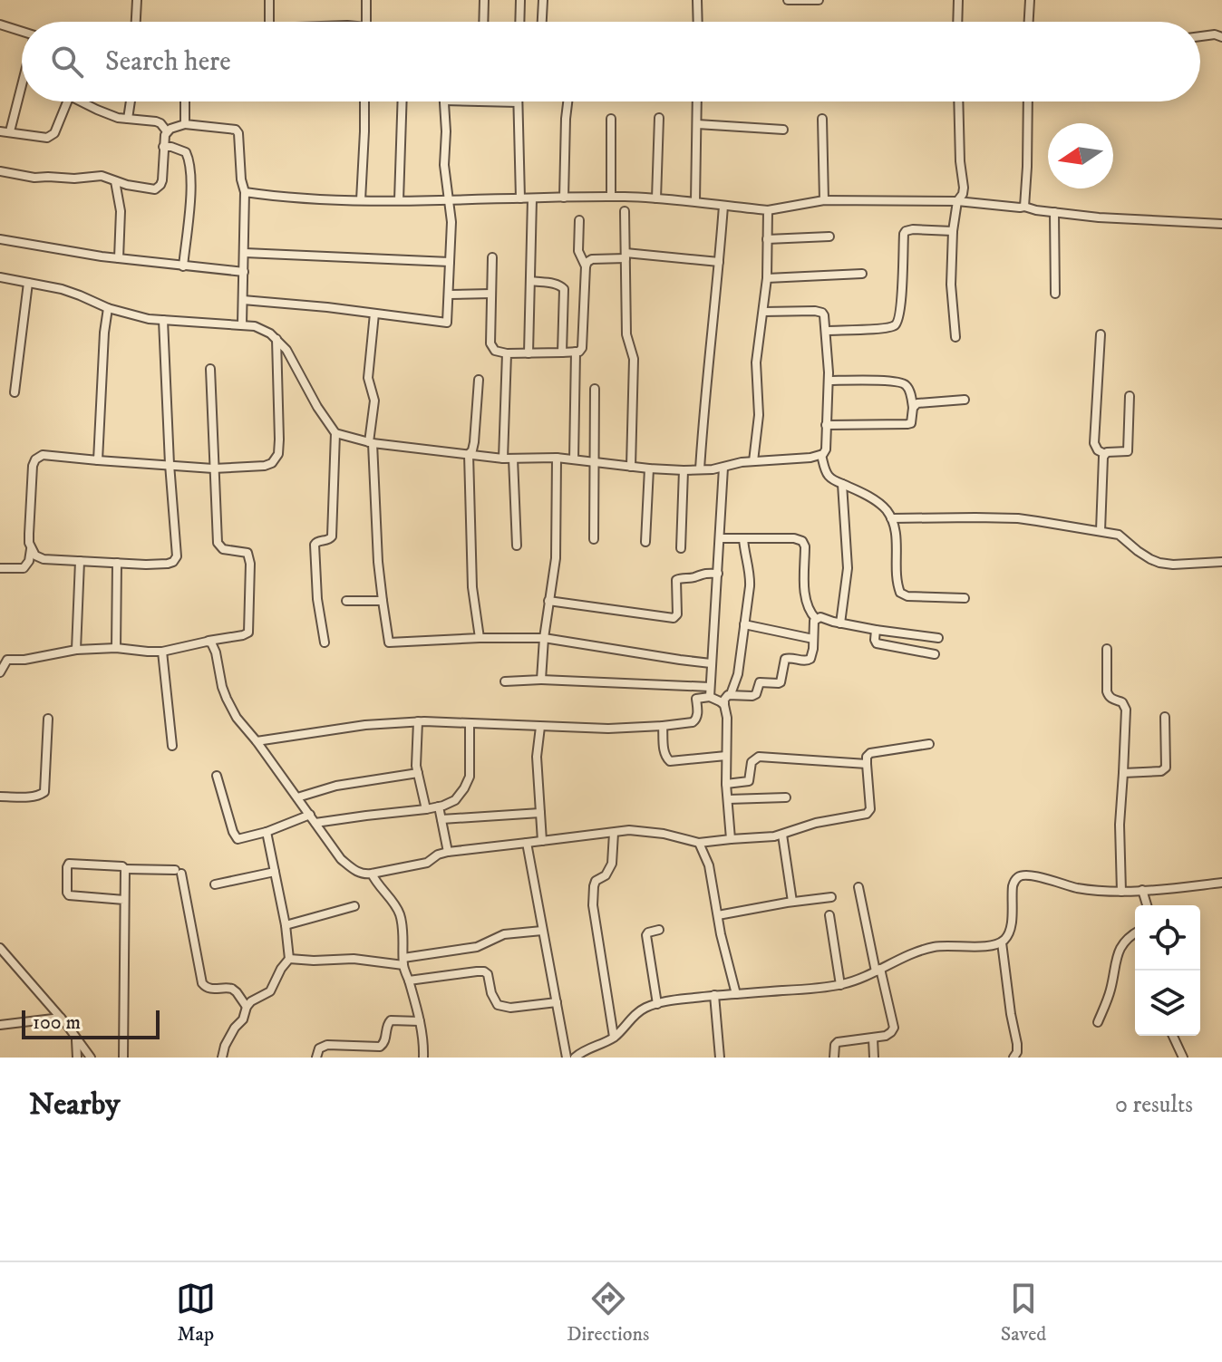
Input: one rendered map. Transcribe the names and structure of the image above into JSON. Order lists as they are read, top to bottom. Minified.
{"scale_bar":"100 m","north":"left","page":{"search":"Search here","scale":"100 m","heading":["Nearby","0 results"],"nav":["Map","Directions","Saved"]}}
